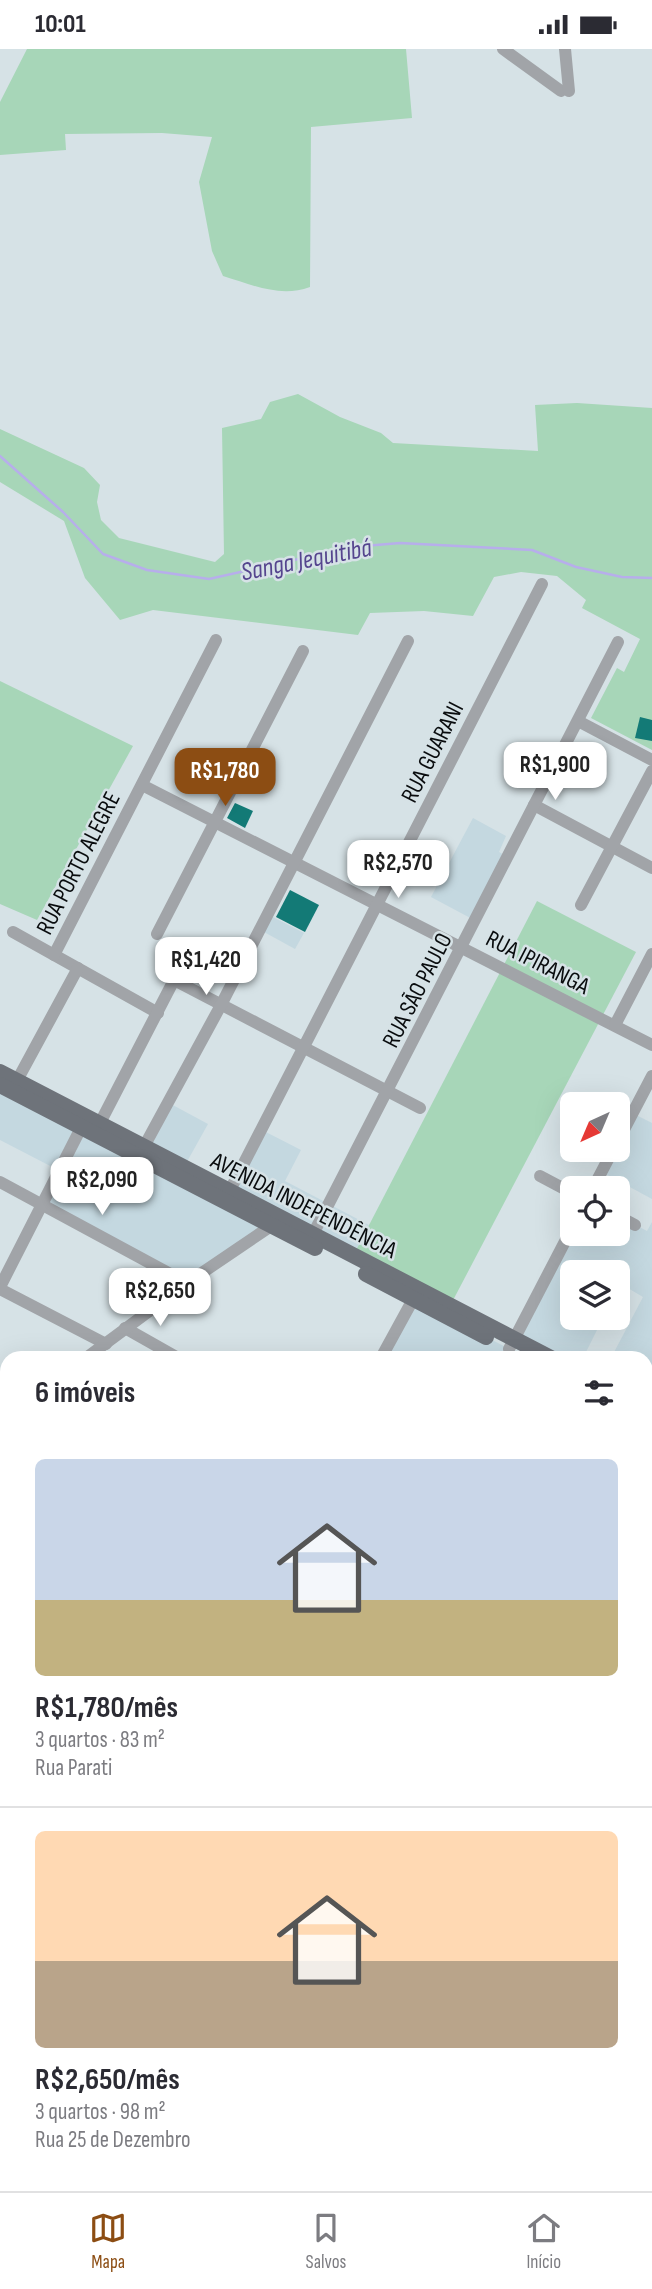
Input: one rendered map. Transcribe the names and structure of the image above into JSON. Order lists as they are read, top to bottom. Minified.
{"streets":{"main road":["AVENIDA INDEPENDÊNCIA"],"street":["RUA GUARANI","RUA PORTO ALEGRE","RUA IPIRANGA","RUA SÃO PAULO"]},"crossings":[["RUA GUARANI","RUA IPIRANGA"],["RUA GUARANI","AVENIDA INDEPENDÊNCIA"],["RUA PORTO ALEGRE","RUA IPIRANGA"],["RUA IPIRANGA","RUA SÃO PAULO"],["RUA SÃO PAULO","AVENIDA INDEPENDÊNCIA"]],"water":["Sanga Jequitibá"],"north":"bottom left","page":{"status":"10:01","price":["R$1,900","R$1,780","R$2,570","R$1,420","R$2,090","R$2,650"],"heading":"6 imóveis","list":[{"name":"R$1,780/mês","note":"3 quartos · 83 m² · Rua Parati"},{"name":"R$2,650/mês","note":"3 quartos · 98 m² · Rua 25 de Dezembro"}],"tabs":["Mapa","Salvos","Início"]}}
